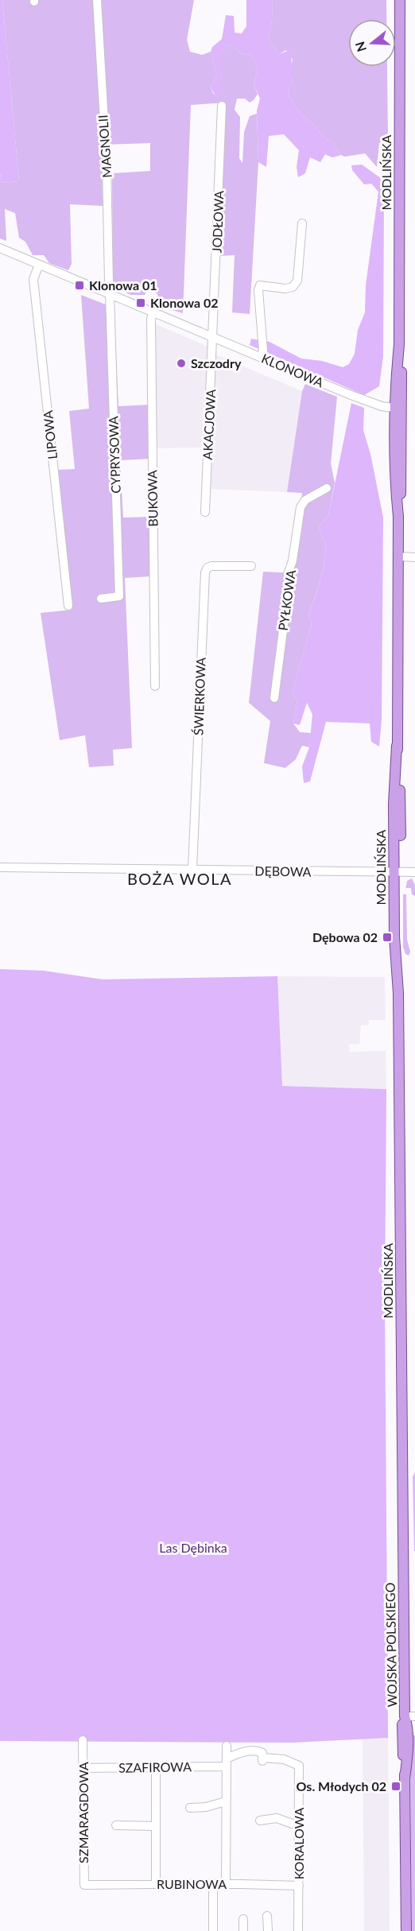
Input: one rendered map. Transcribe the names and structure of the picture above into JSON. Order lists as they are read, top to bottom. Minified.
{"streets":{"main road":["MODLIŃSKA","WOJSKA POLSKIEGO"],"street":["MAGNOLII","JODŁOWA","KLONOWA","AKACJOWA","LIPOWA","CYPRYSOWA","BUKOWA","PYŁKOWA","ŚWIERKOWA","DĘBOWA","SZAFIROWA","SZMARAGDOWA","KORALOWA","RUBINOWA"]},"crossings":[["MAGNOLII","KLONOWA"],["MAGNOLII","CYPRYSOWA"],["MODLIŃSKA","KLONOWA"],["MODLIŃSKA","DĘBOWA"],["MODLIŃSKA","WOJSKA POLSKIEGO"],["JODŁOWA","KLONOWA"],["JODŁOWA","AKACJOWA"],["KLONOWA","AKACJOWA"],["KLONOWA","LIPOWA"],["KLONOWA","CYPRYSOWA"],["KLONOWA","BUKOWA"],["ŚWIERKOWA","DĘBOWA"],["SZAFIROWA","SZMARAGDOWA"],["SZAFIROWA","KORALOWA"],["SZMARAGDOWA","RUBINOWA"],["KORALOWA","RUBINOWA"]],"districts":["BOŻA WOLA"],"parks":["Las Dębinka"],"places":{"transit":["Klonowa 01","Klonowa 02","Dębowa 02","Os. Młodych 02"],"other":["Szczodry"]},"north":"left"}
